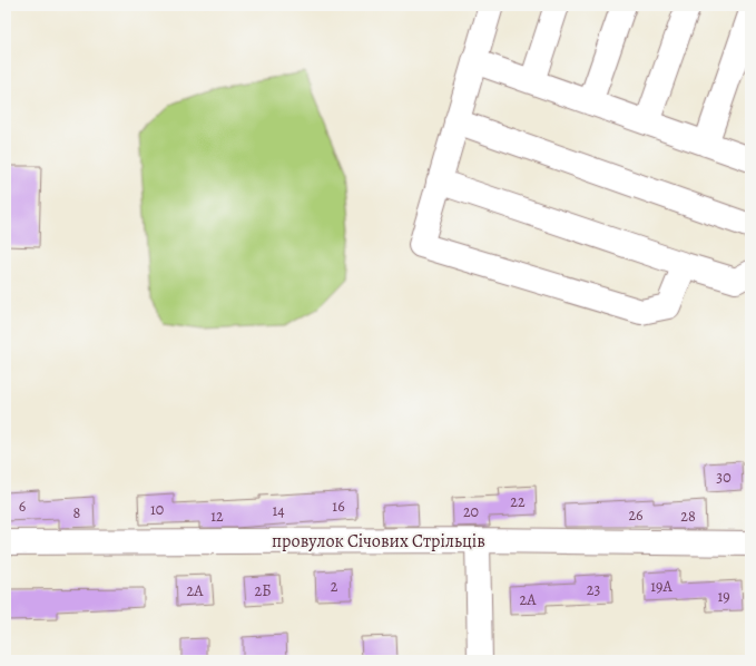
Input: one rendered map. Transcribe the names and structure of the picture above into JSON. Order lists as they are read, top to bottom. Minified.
{"streets":{"street":["провулок Січових Стрільців"]},"house_numbers":["30","22","6","16","10","14","20","8","26","12","28","2","19А","23","2А","2Б","19","2А"]}
